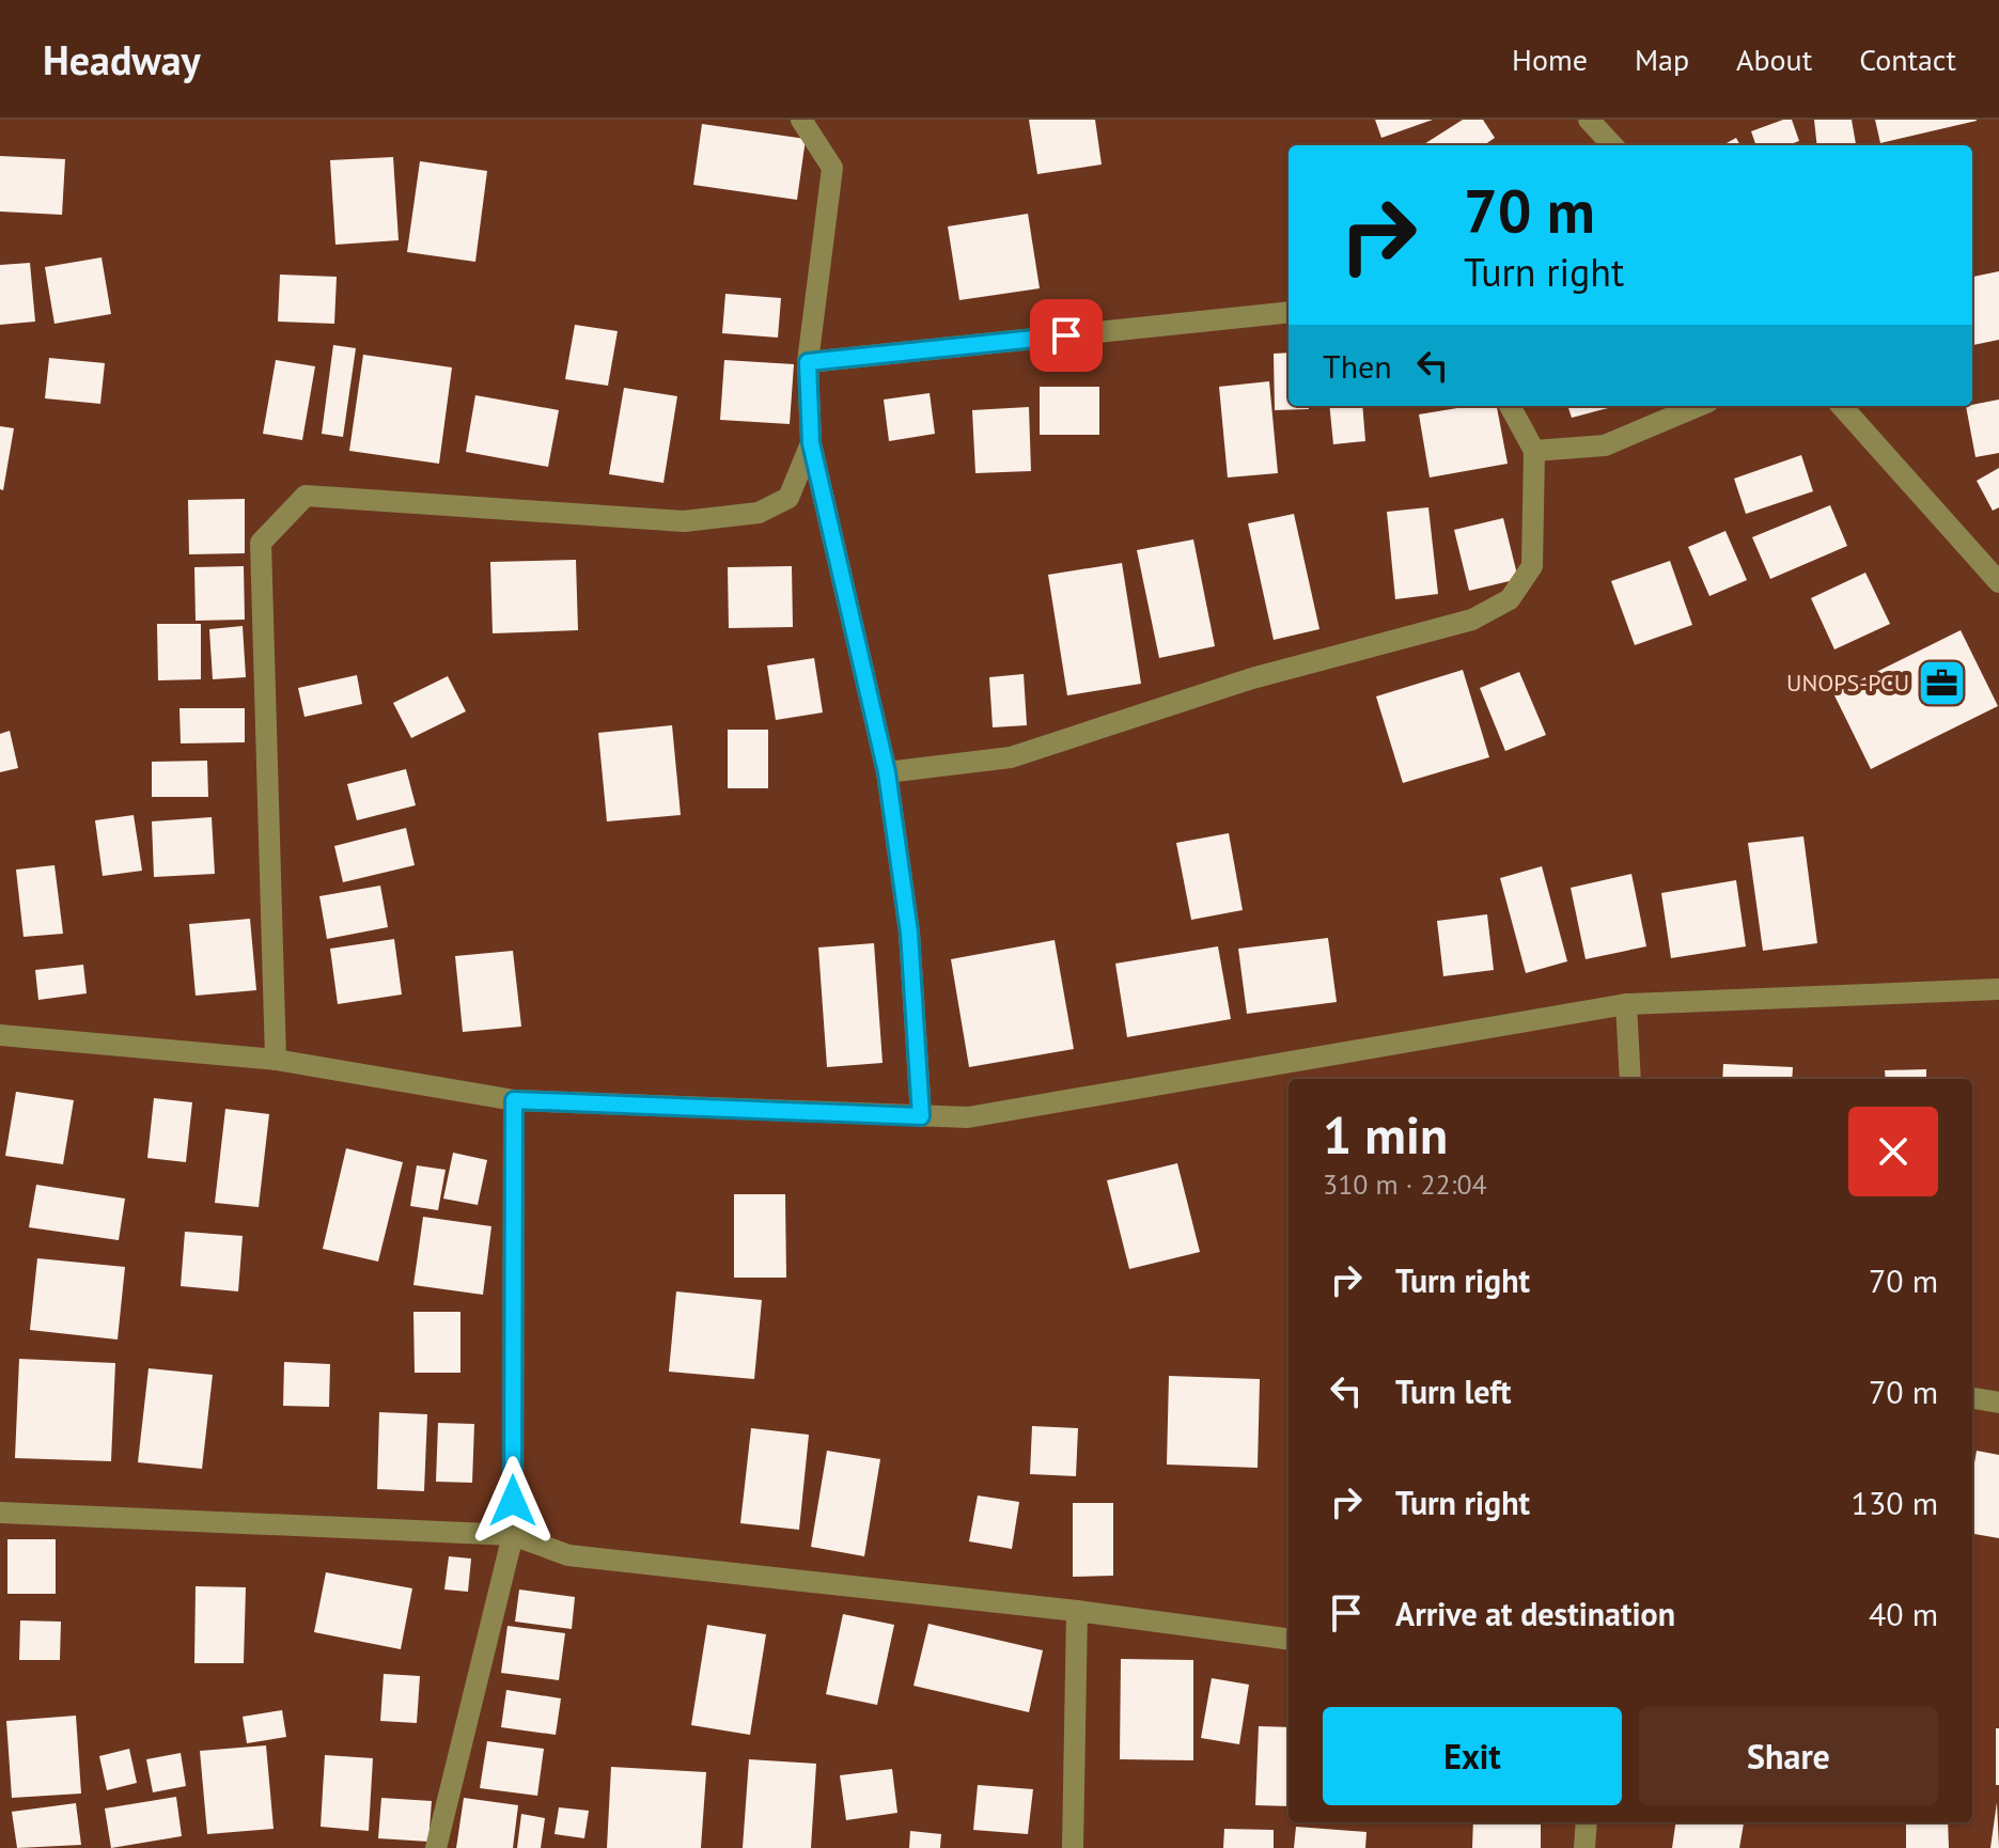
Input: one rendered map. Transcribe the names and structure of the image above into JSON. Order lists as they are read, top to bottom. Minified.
{"places":{"office":["UNOPS-PCU"]},"page":{"header":"Headway","nav":["Home","Map","About","Contact"],"turn":["70 m","Turn right"],"then":"Then","heading":["1 min","310 m · 22:04"],"list":[{"name":"Turn right","value":"70 m"},{"name":"Turn left","value":"70 m"},{"name":"Turn right","value":"130 m"},{"name":"Arrive at destination","value":"40 m"}],"buttons":["Exit","Share"]}}
